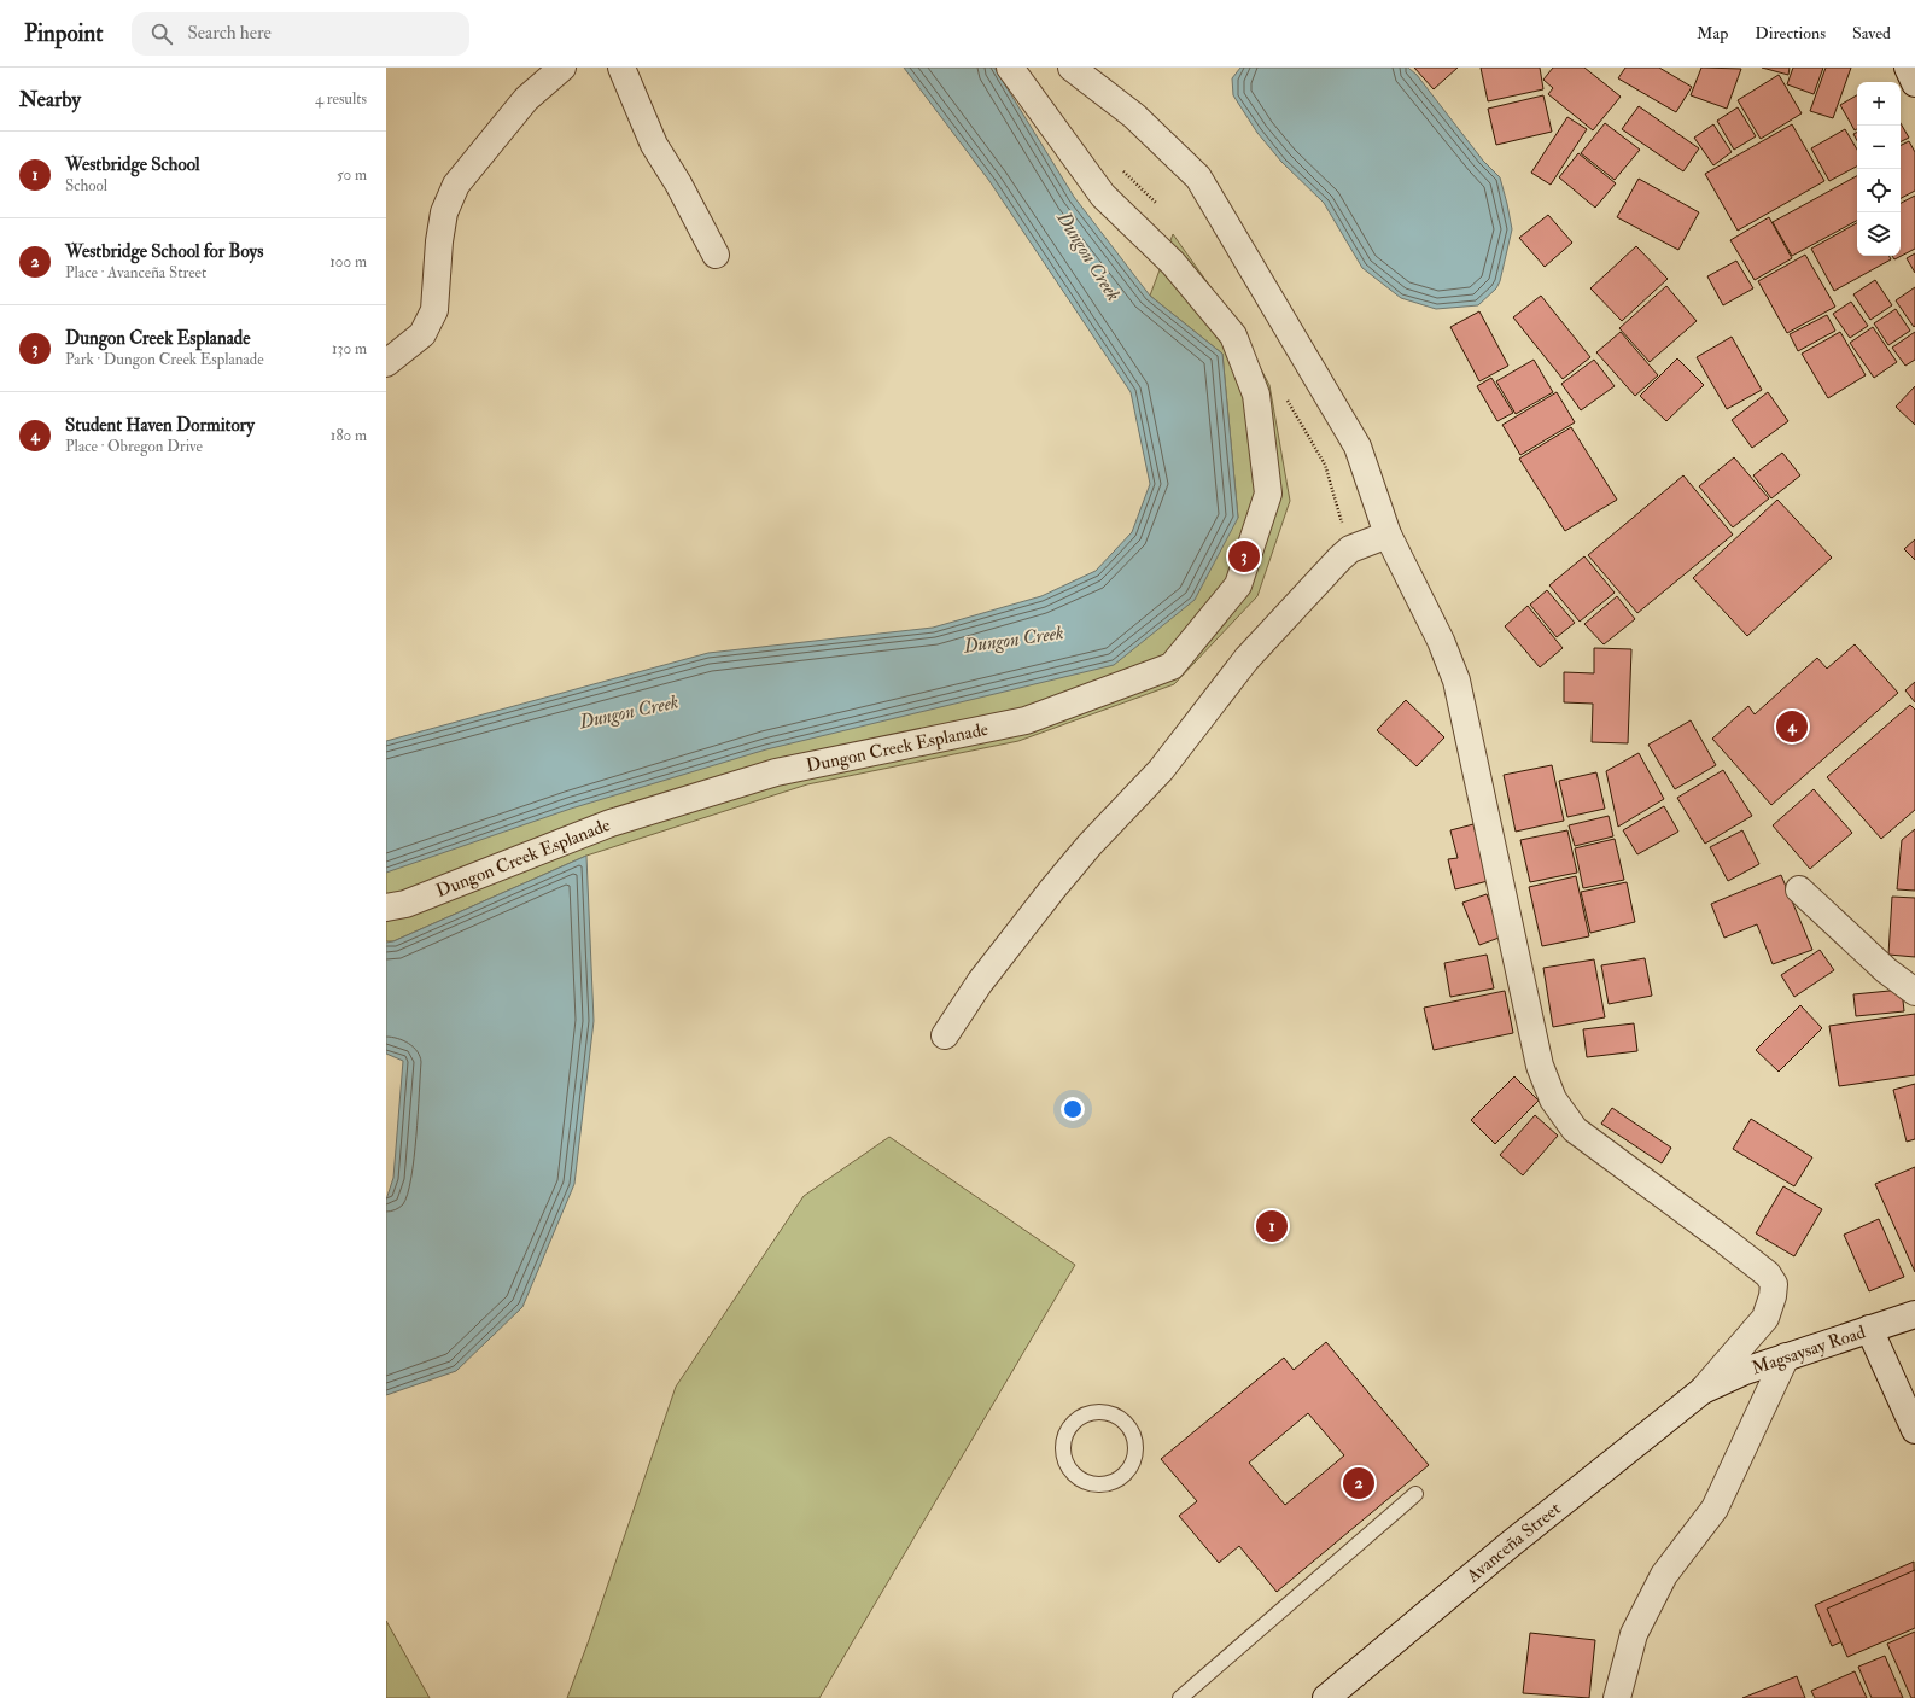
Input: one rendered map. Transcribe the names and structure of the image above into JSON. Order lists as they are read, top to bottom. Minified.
{"streets":{"street":["Dungon Creek Esplanade","Magsaysay Road","Avanceña Street"]},"crossings":[["Magsaysay Road","Avanceña Street"]],"water":["Dungon Creek"],"page":{"header":"Pinpoint","search":"Search here","nav":["Map","Directions","Saved"],"heading":["Nearby","4 results"],"map_buttons":["+","−"],"list":[{"mark":"1","name":"Westbridge School","note":"School","value":"50 m"},{"mark":"2","name":"Westbridge School for Boys","note":"Place · Avanceña Street","value":"100 m"},{"mark":"3","name":"Dungon Creek Esplanade","note":"Park · Dungon Creek Esplanade","value":"130 m"},{"mark":"4","name":"Student Haven Dormitory","note":"Place · Obregon Drive","value":"180 m"}],"pins":["3","4","1","2"]}}
